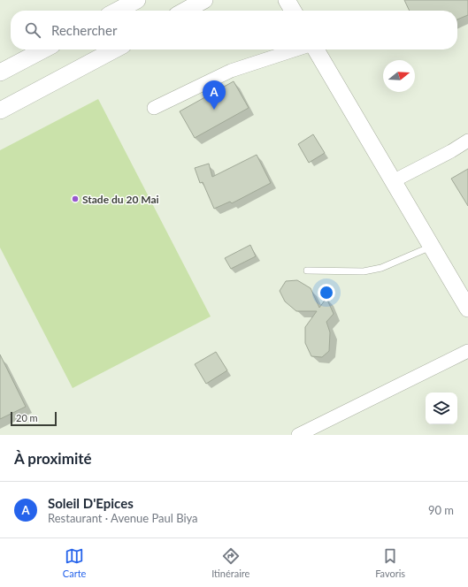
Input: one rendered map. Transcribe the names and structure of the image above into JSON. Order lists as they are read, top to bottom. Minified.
{"places":["Stade du 20 Mai"],"scale_bar":"20 m","north":"right","page":{"search":"Rechercher","pins":"A","scale":"20 m","heading":"À proximité","list":[{"mark":"A","name":"Soleil D'Epices","note":"Restaurant · Avenue Paul Biya","value":"90 m"}],"nav":["Carte","Itinéraire","Favoris"]}}
